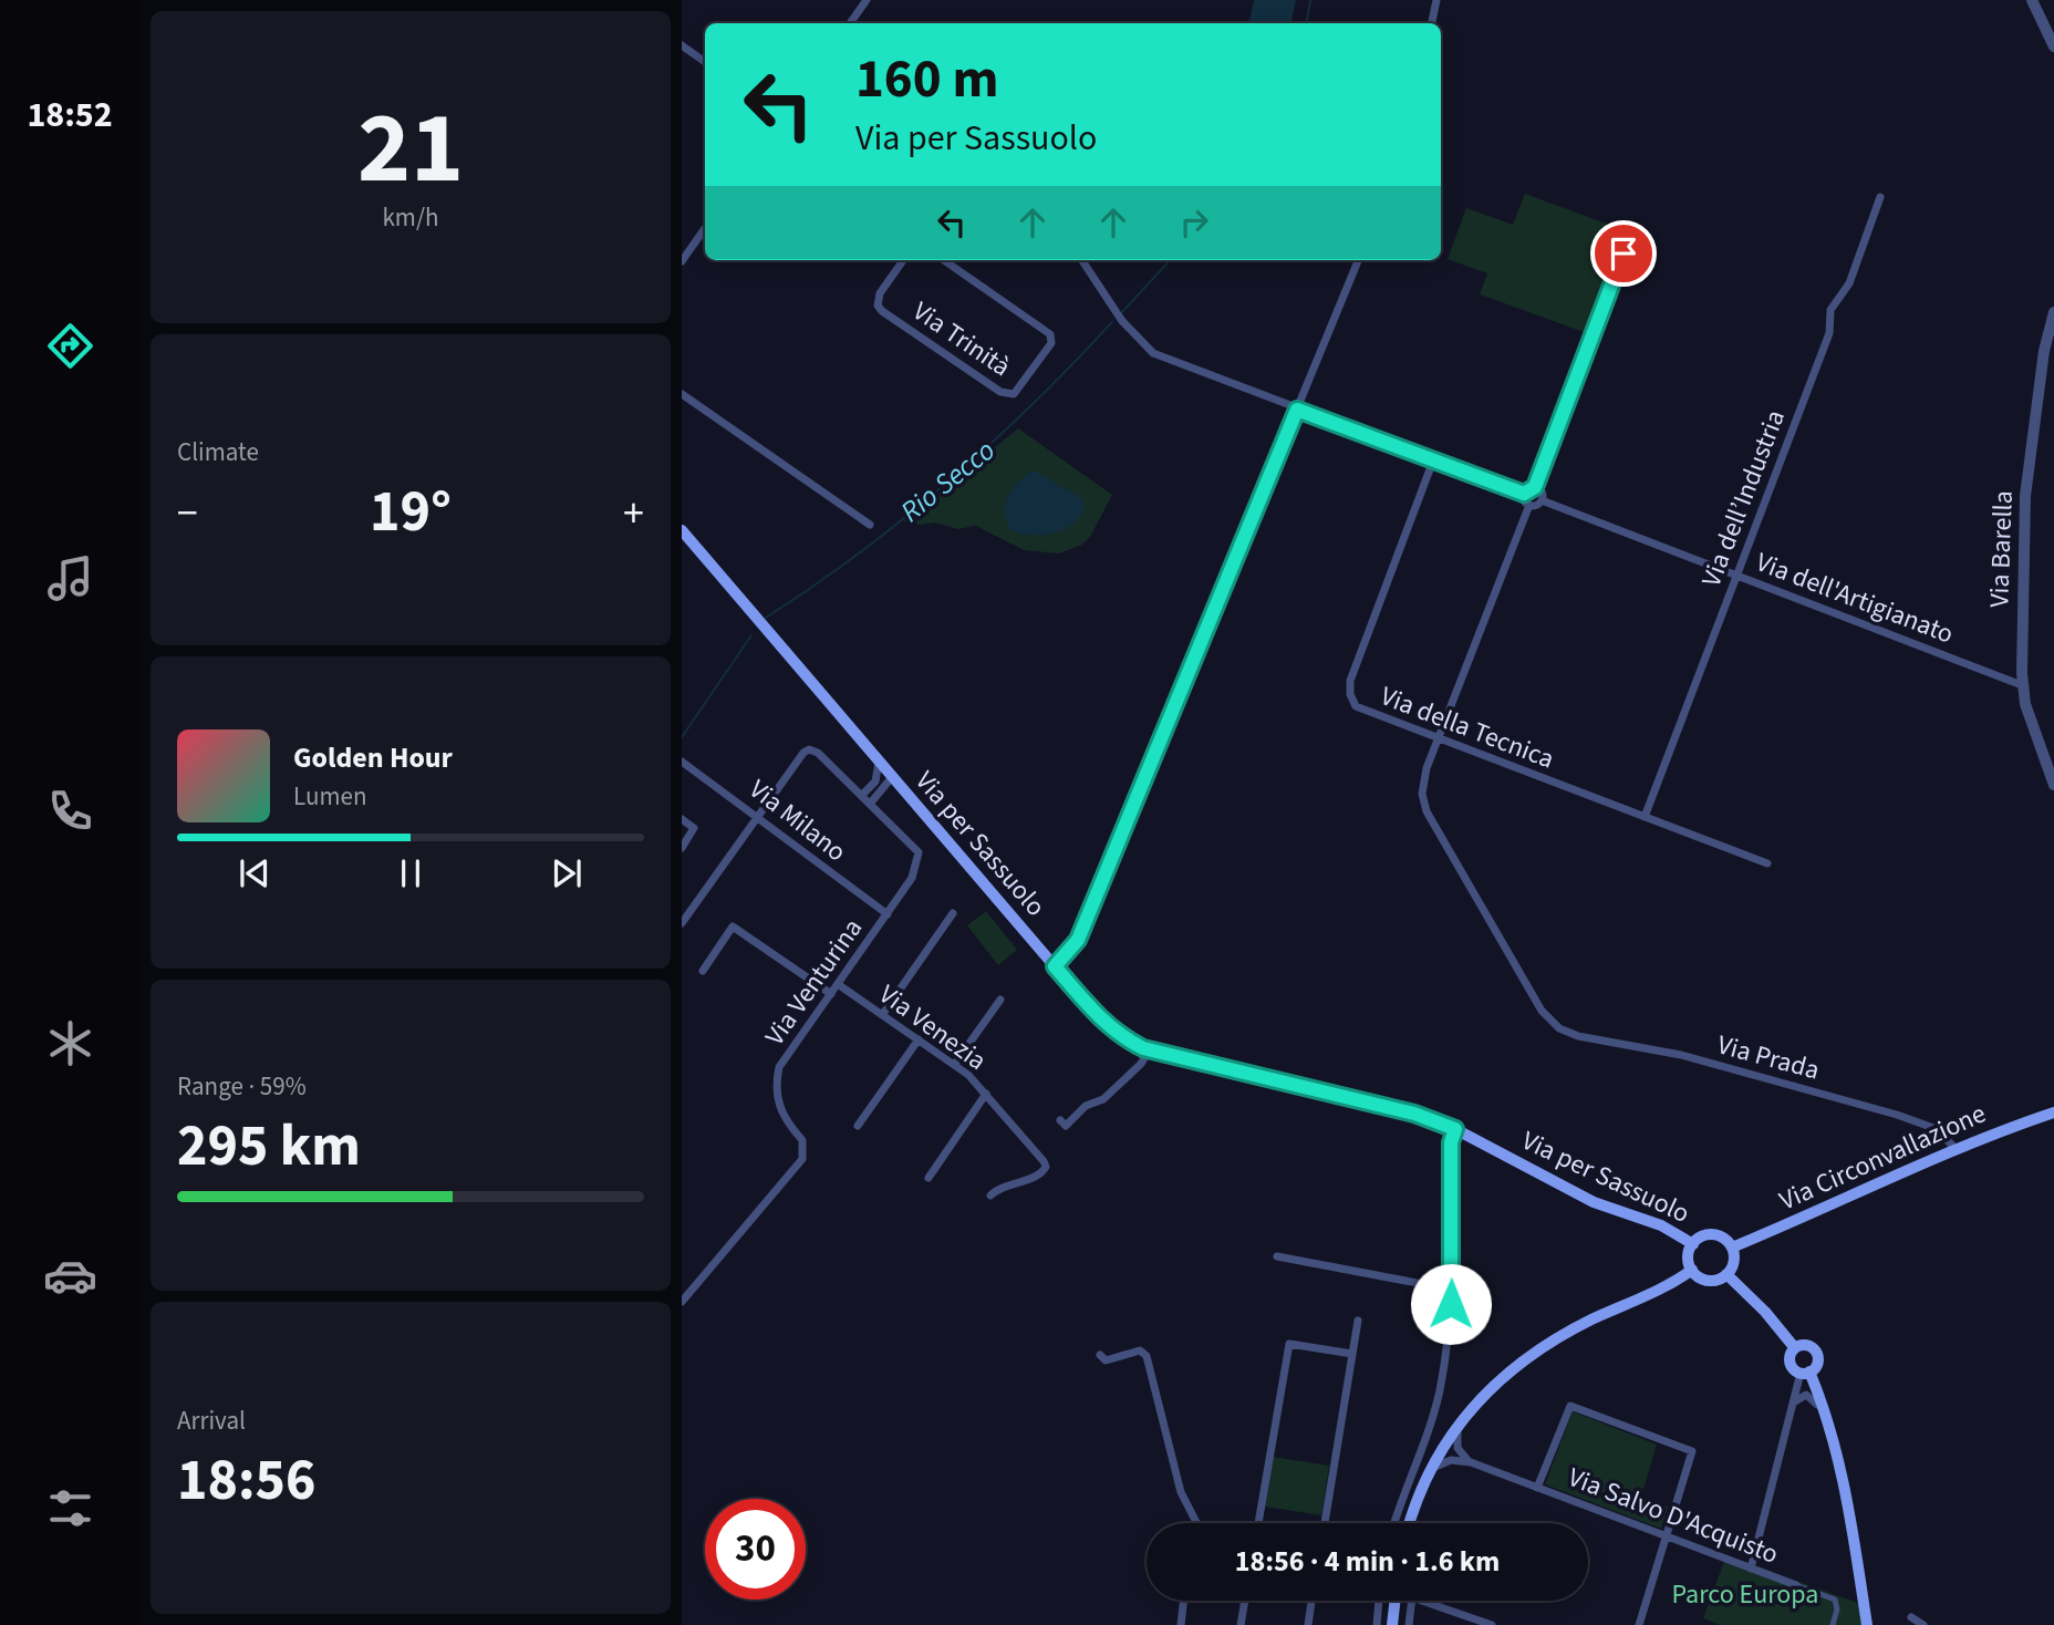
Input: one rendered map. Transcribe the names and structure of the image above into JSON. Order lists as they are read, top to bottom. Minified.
{"streets":{"main road":["Via per Sassuolo","Via Circonvallazione"],"street":["Via Trinità","Via dell’Industria","Via Barella","Via dell'Artigianato","Via della Tecnica","Via Milano","Via Venturina","Via Venezia","Via Prada","Via Salvo D'Acquisto"]},"crossings":[["Via dell’Industria","Via dell'Artigianato"],["Via dell’Industria","Via della Tecnica"],["Via Barella","Via dell'Artigianato"],["Via della Tecnica","Via Prada"],["Via Milano","Via Venturina"],["Via per Sassuolo","Via Circonvallazione"],["Via Venturina","Via Venezia"],["Via Prada","Via Circonvallazione"]],"water":["Rio Secco"],"parks":["Parco Europa"],"page":{"tabs":"18:52","tile":[["21","km/h"],"Climate",["Range · 59%","295 km"],["Arrival","18:56"]],"turn":["160 m","Via per Sassuolo"],"heat":["−","19°","+"],"song":["Golden Hour","Lumen"],"limit":"30","trip":"18:56 · 4 min · 1.6 km"}}
